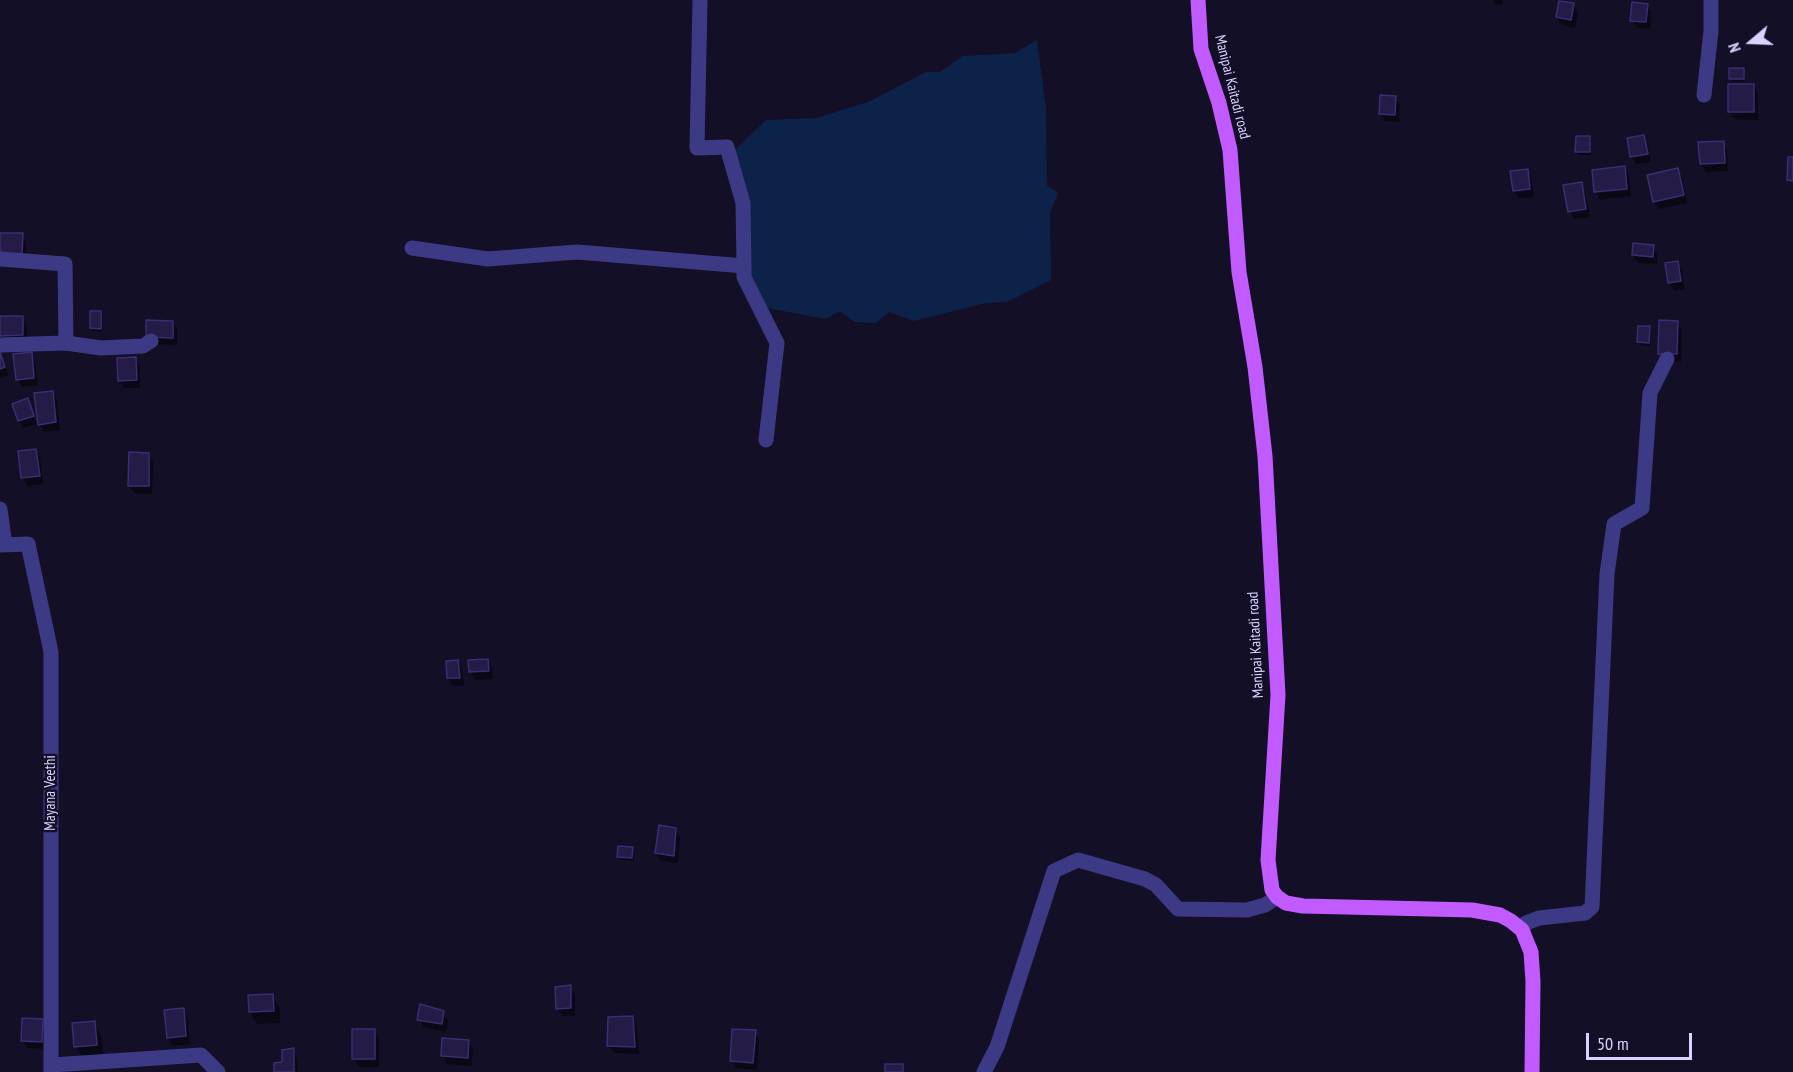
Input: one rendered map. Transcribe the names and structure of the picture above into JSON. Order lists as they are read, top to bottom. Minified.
{"streets":{"main road":["Manipai Kaitadi road"],"street":["Mayana Veethi"]},"scale_bar":"50 m","north":"left"}
